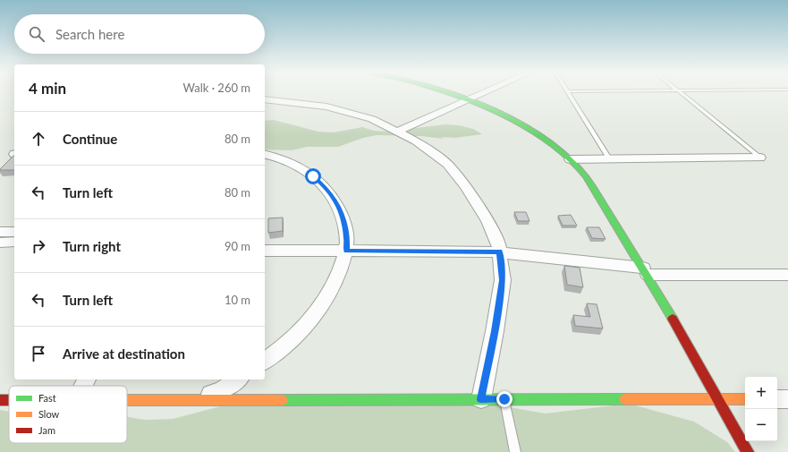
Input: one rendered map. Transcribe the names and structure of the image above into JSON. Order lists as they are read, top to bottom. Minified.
{"legend":["Fast","Slow","Jam"],"page":{"search":"Search here","heading":["4 min","Walk · 260 m"],"list":[["Continue","80 m"],["Turn left","80 m"],["Turn right","90 m"],["Turn left","10 m"],"Arrive at destination"],"map_buttons":["+","−"]}}
